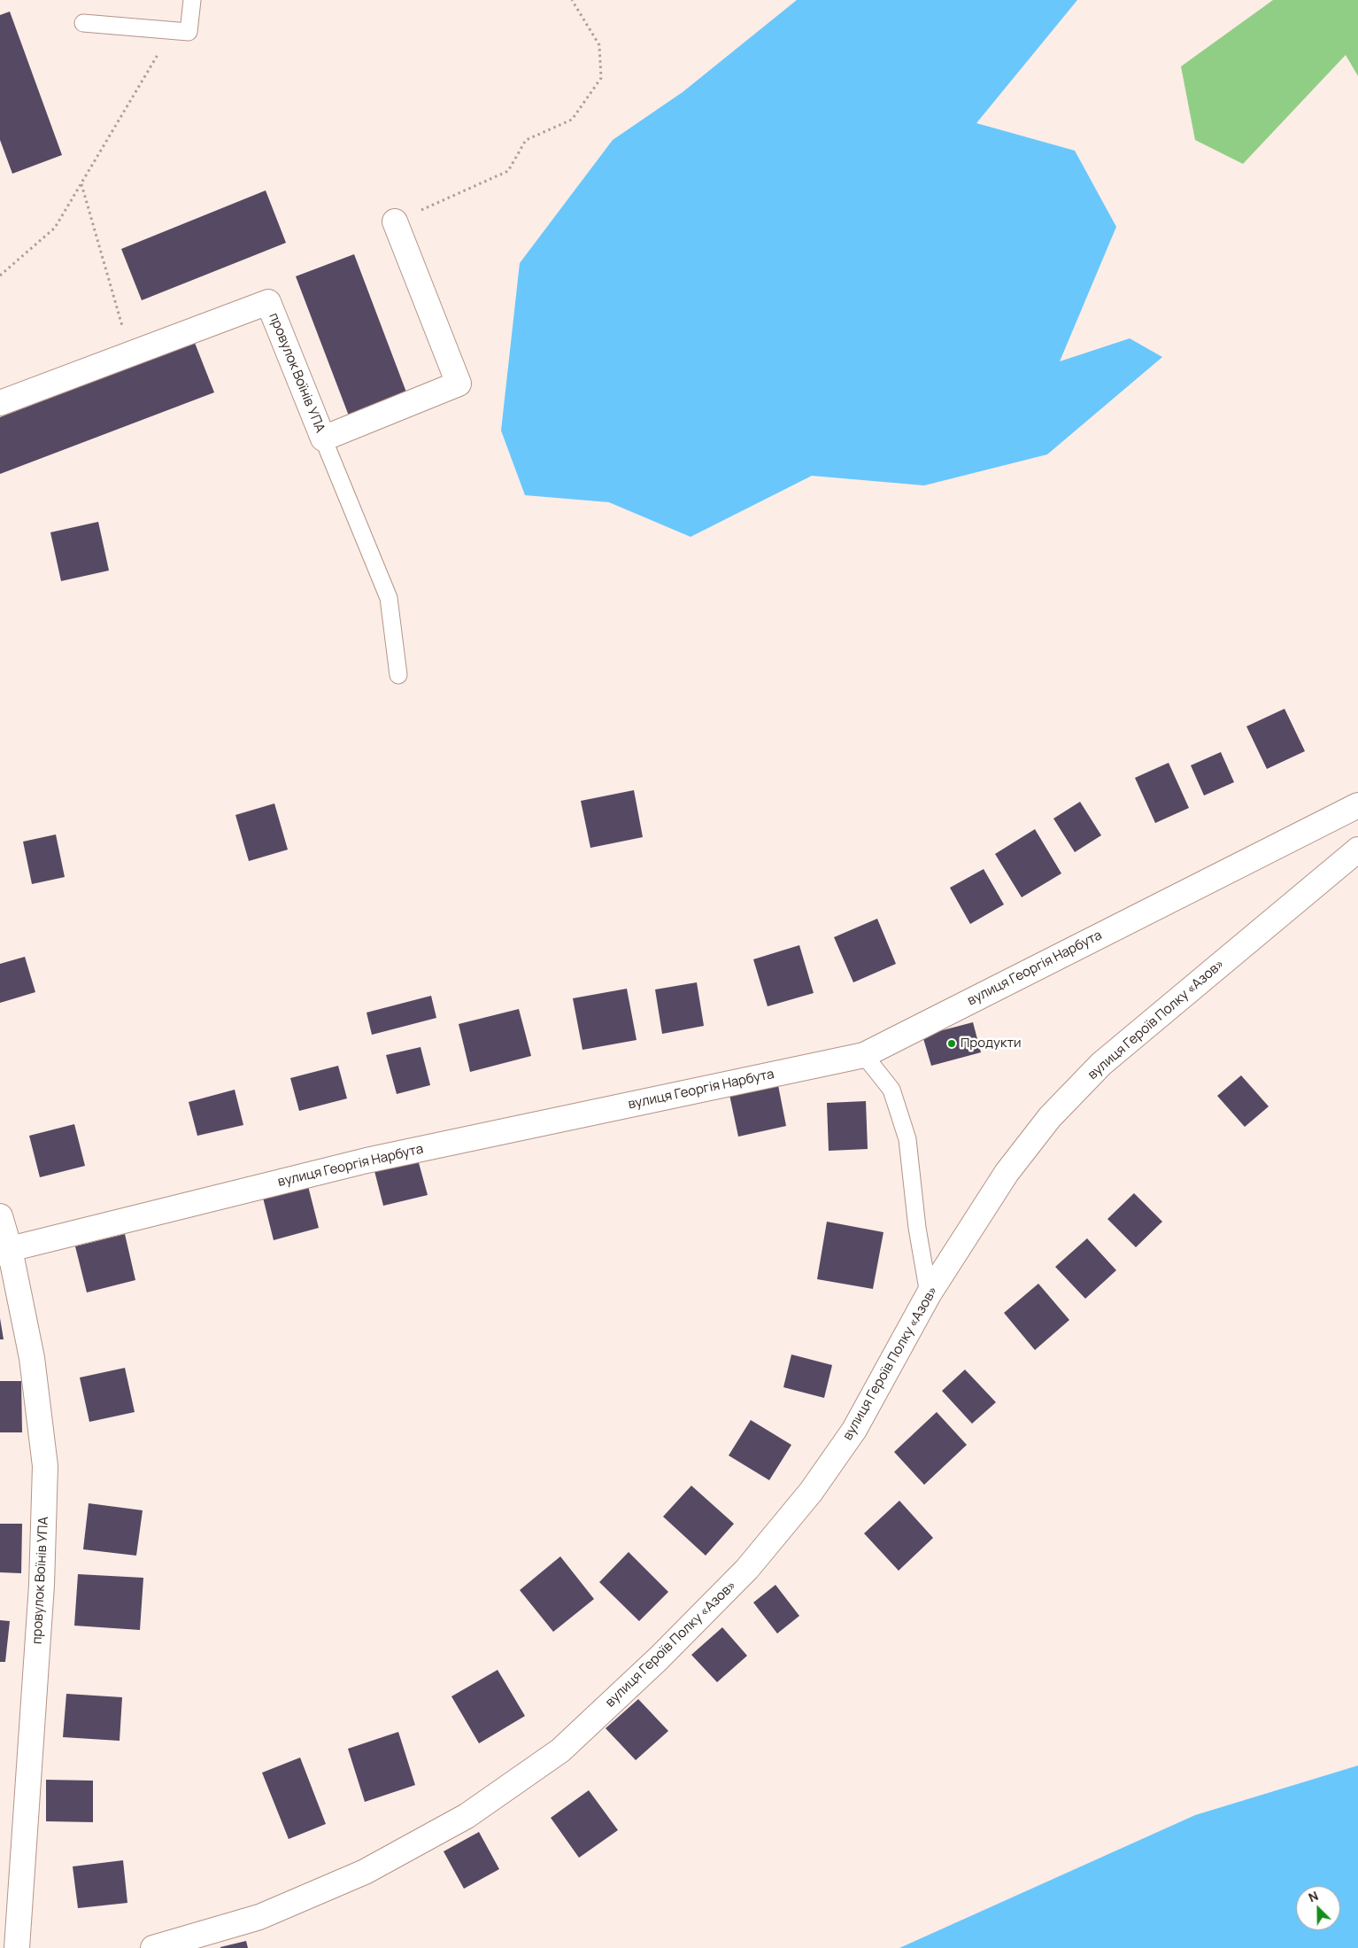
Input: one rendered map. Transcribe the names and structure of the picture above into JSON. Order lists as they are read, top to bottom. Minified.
{"streets":{"street":["провулок Воїнів УПА","вулиця Георгія Нарбута","вулиця Героїв Полку «Азов»"]},"crossings":[["провулок Воїнів УПА","вулиця Георгія Нарбута"]],"places":["Продукти"],"north":"top left"}
